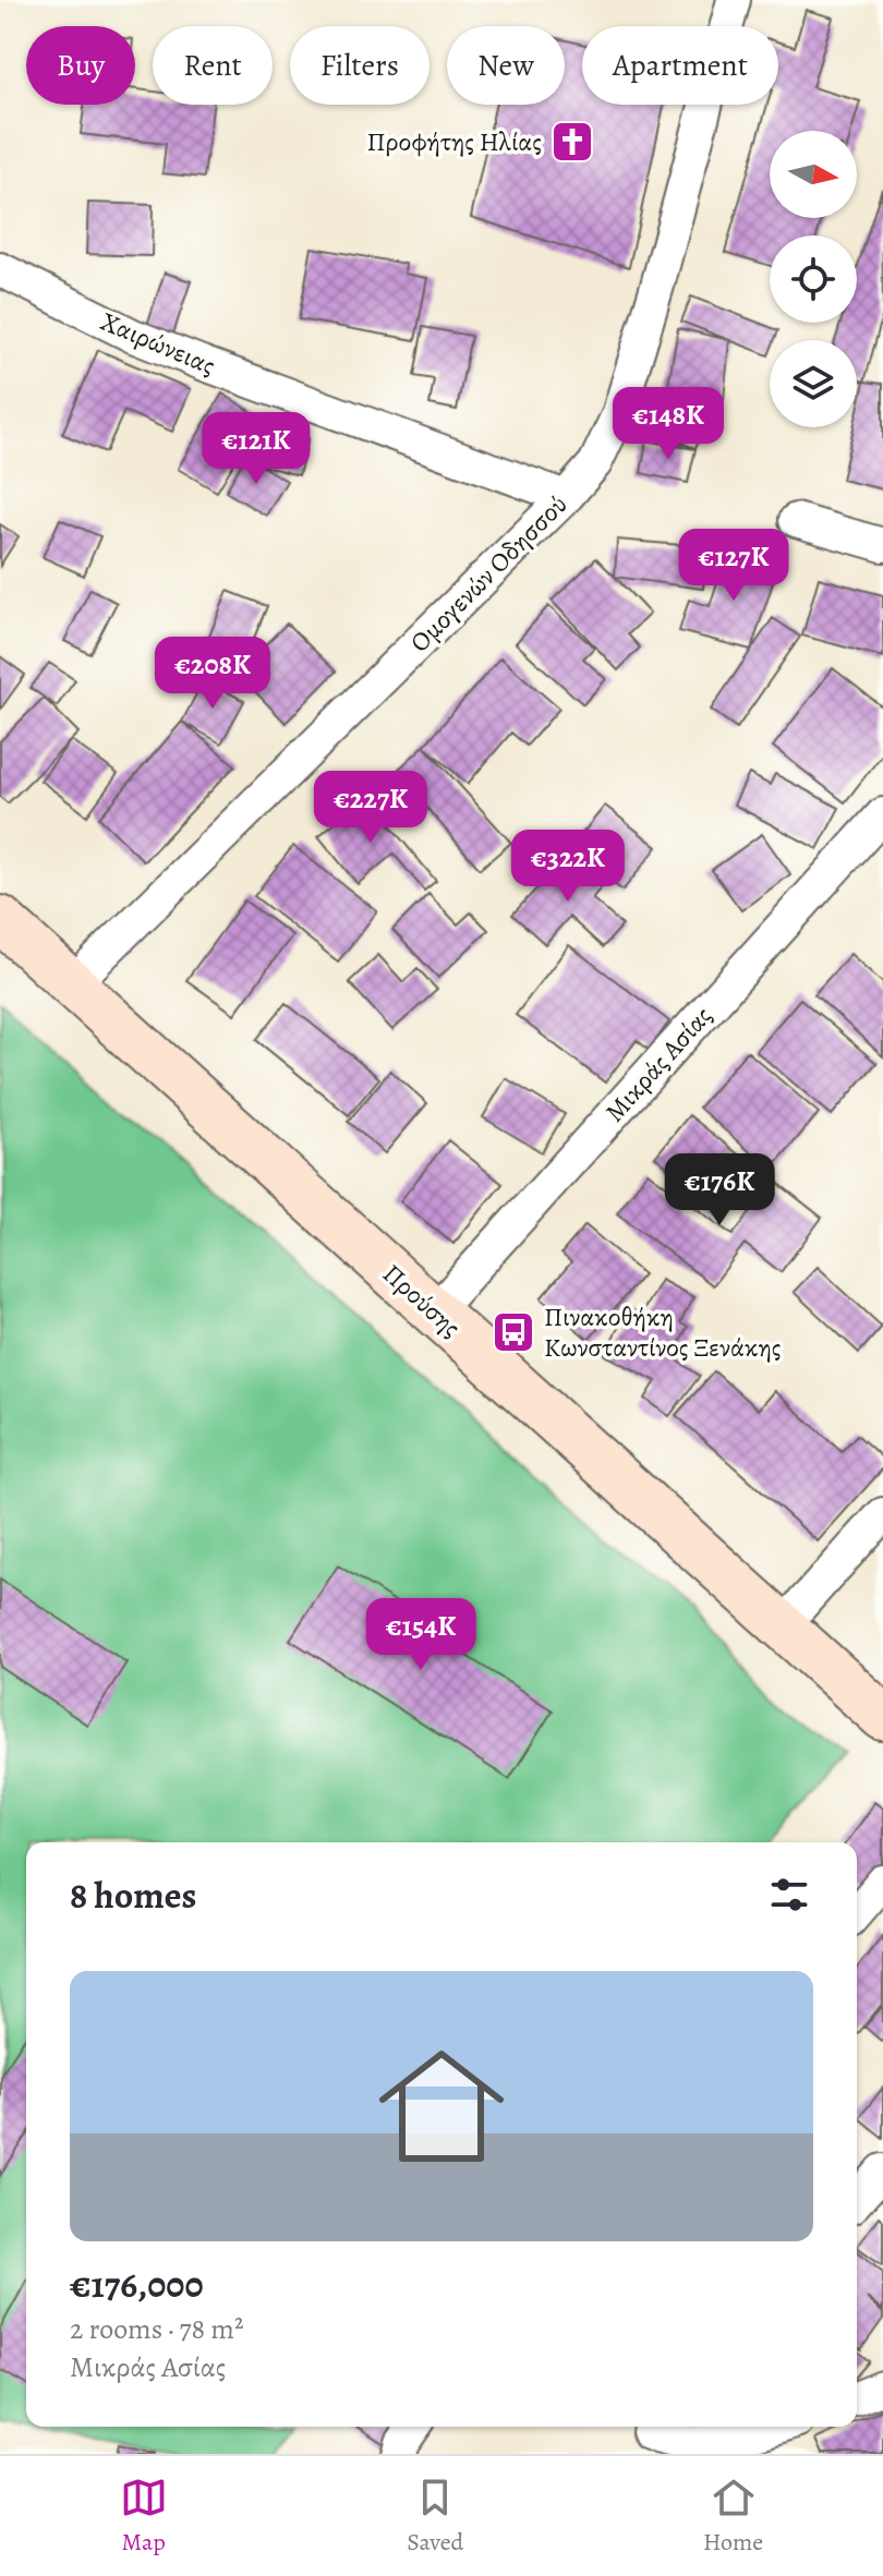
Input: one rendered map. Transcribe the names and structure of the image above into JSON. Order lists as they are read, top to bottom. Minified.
{"streets":{"main road":["Προύσης"],"street":["Χαιρώνειας","Ομογενών Οδησσού","Μικράς Ασίας"]},"crossings":[["Χαιρώνειας","Ομογενών Οδησσού"],["Ομογενών Οδησσού","Προύσης"],["Μικράς Ασίας","Προύσης"]],"places":{"church":["Προφήτης Ηλίας"],"bus stop":["Πινακοθήκη Κωνσταντίνος Ξενάκης"]},"north":"right","page":{"chip":["Buy","Rent","Filters","New","Apartment"],"price":["€148K","€121K","€127K","€208K","€227K","€322K","€176K","€154K"],"heading":"8 homes","list":[{"name":"€176,000","note":"2 rooms · 78 m² · Μικράς Ασίας"}],"tabs":["Map","Saved","Home"]}}
